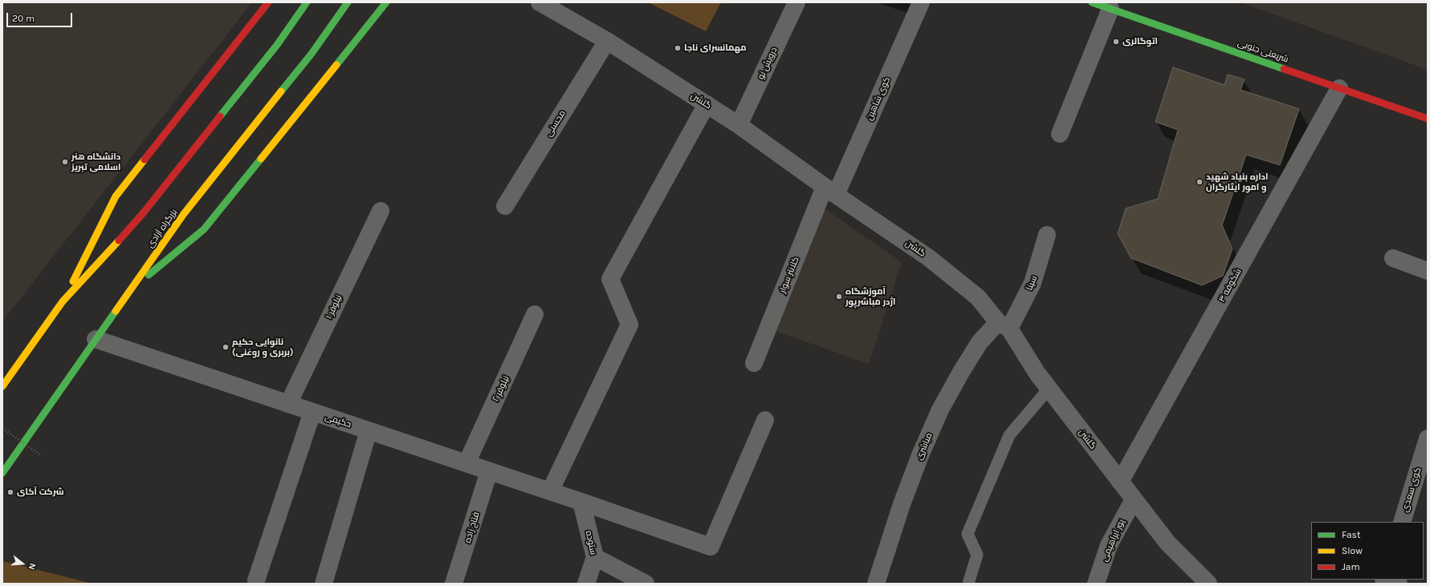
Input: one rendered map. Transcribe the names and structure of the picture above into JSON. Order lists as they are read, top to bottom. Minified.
{"streets":{"main road":["شریعتی جنوبی","بزرگراه آزادی"],"street":["درویش نو","کوی شاهین","گلشن","محسنی","کلانتر سوار","سینا","شکوفه ۳","نیلوفر ۱","نیلوفر ۲","حکیمی","مباشری","کوی سعدی","فتاح زاده","پور ابراهیمی","ستوده"]},"crossings":[["شریعتی جنوبی","شکوفه ۳"],["درویش نو","گلشن"],["کوی شاهین","گلشن"],["کوی شاهین","کلانتر سوار"],["گلشن","محسنی"],["گلشن","کلانتر سوار"],["گلشن","سینا"],["گلشن","شکوفه ۳"],["گلشن","مباشری"],["گلشن","پور ابراهیمی"],["بزرگراه آزادی","حکیمی"],["سینا","مباشری"],["نیلوفر ۱","حکیمی"],["نیلوفر ۲","حکیمی"],["حکیمی","فتاح زاده"],["حکیمی","ستوده"]],"places":["اتوگالری","مهمانسرای ناجا","دانشگاه هنر اسلامی تبریز","اداره بنیاد شهید و امور ایثارگران","آموزشگاه اژدر مباشرپور","نانوایی حکیم (بربری و روغنی)","شرکت آکای"],"legend":["Fast","Slow","Jam"],"scale_bar":"20 m","north":"right"}
